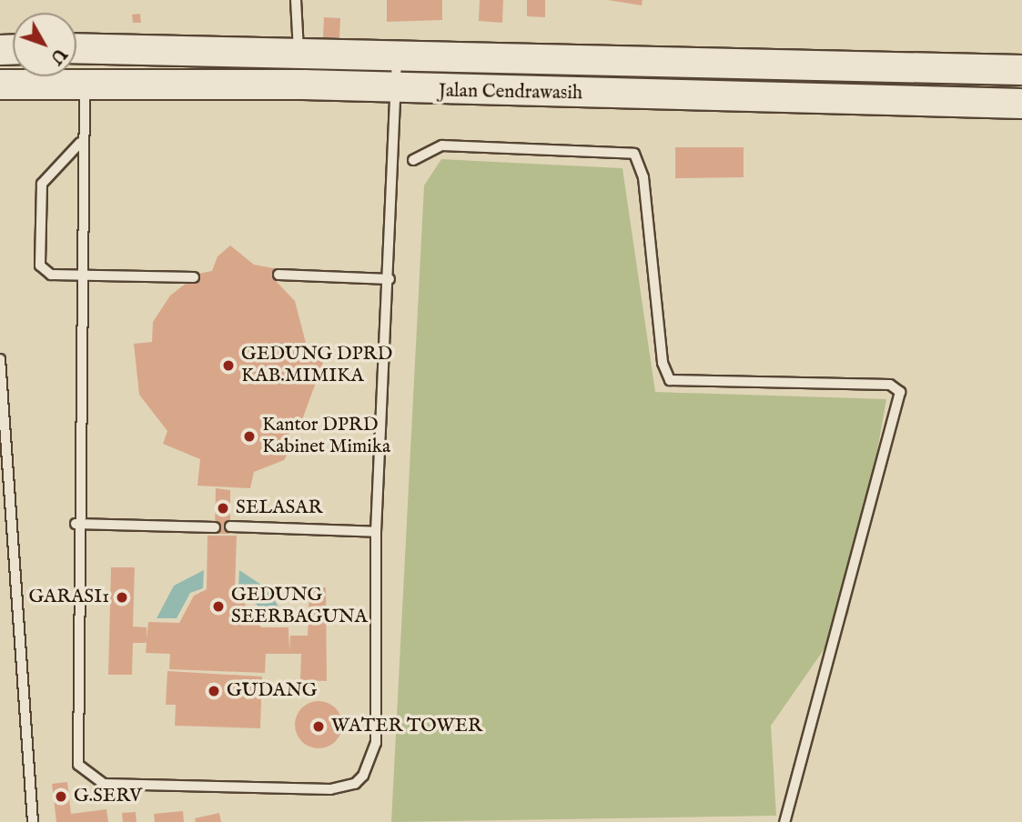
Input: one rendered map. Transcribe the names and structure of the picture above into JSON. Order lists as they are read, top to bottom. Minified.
{"streets":{"main road":["Jalan Cendrawasih"]},"places":["GEDUNG DPRD KAB.MIMIKA","Kantor DPRD Kabinet Mimika","SELASAR","GARASI1","GEDUNG SEERBAGUNA","GUDANG","WATER TOWER","G.SERV"],"north":"bottom right"}
